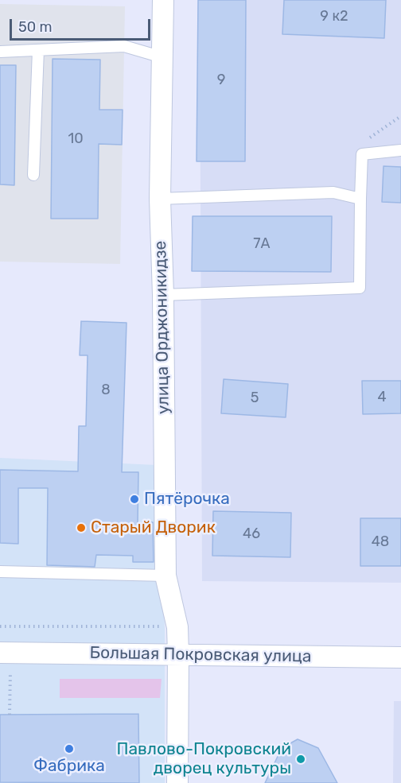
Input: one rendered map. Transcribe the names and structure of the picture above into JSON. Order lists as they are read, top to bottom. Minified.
{"streets":{"street":["улица Орджоникидзе","Большая Покровская улица"]},"crossings":[["улица Орджоникидзе","Большая Покровская улица"]],"places":["Пятёрочка","Старый Дворик","Фабрика","Павлово-Покровский дворец культуры"],"house_numbers":["9 к2","9","10","7А","8","4","5","46","48"],"scale_bar":"50 m"}
